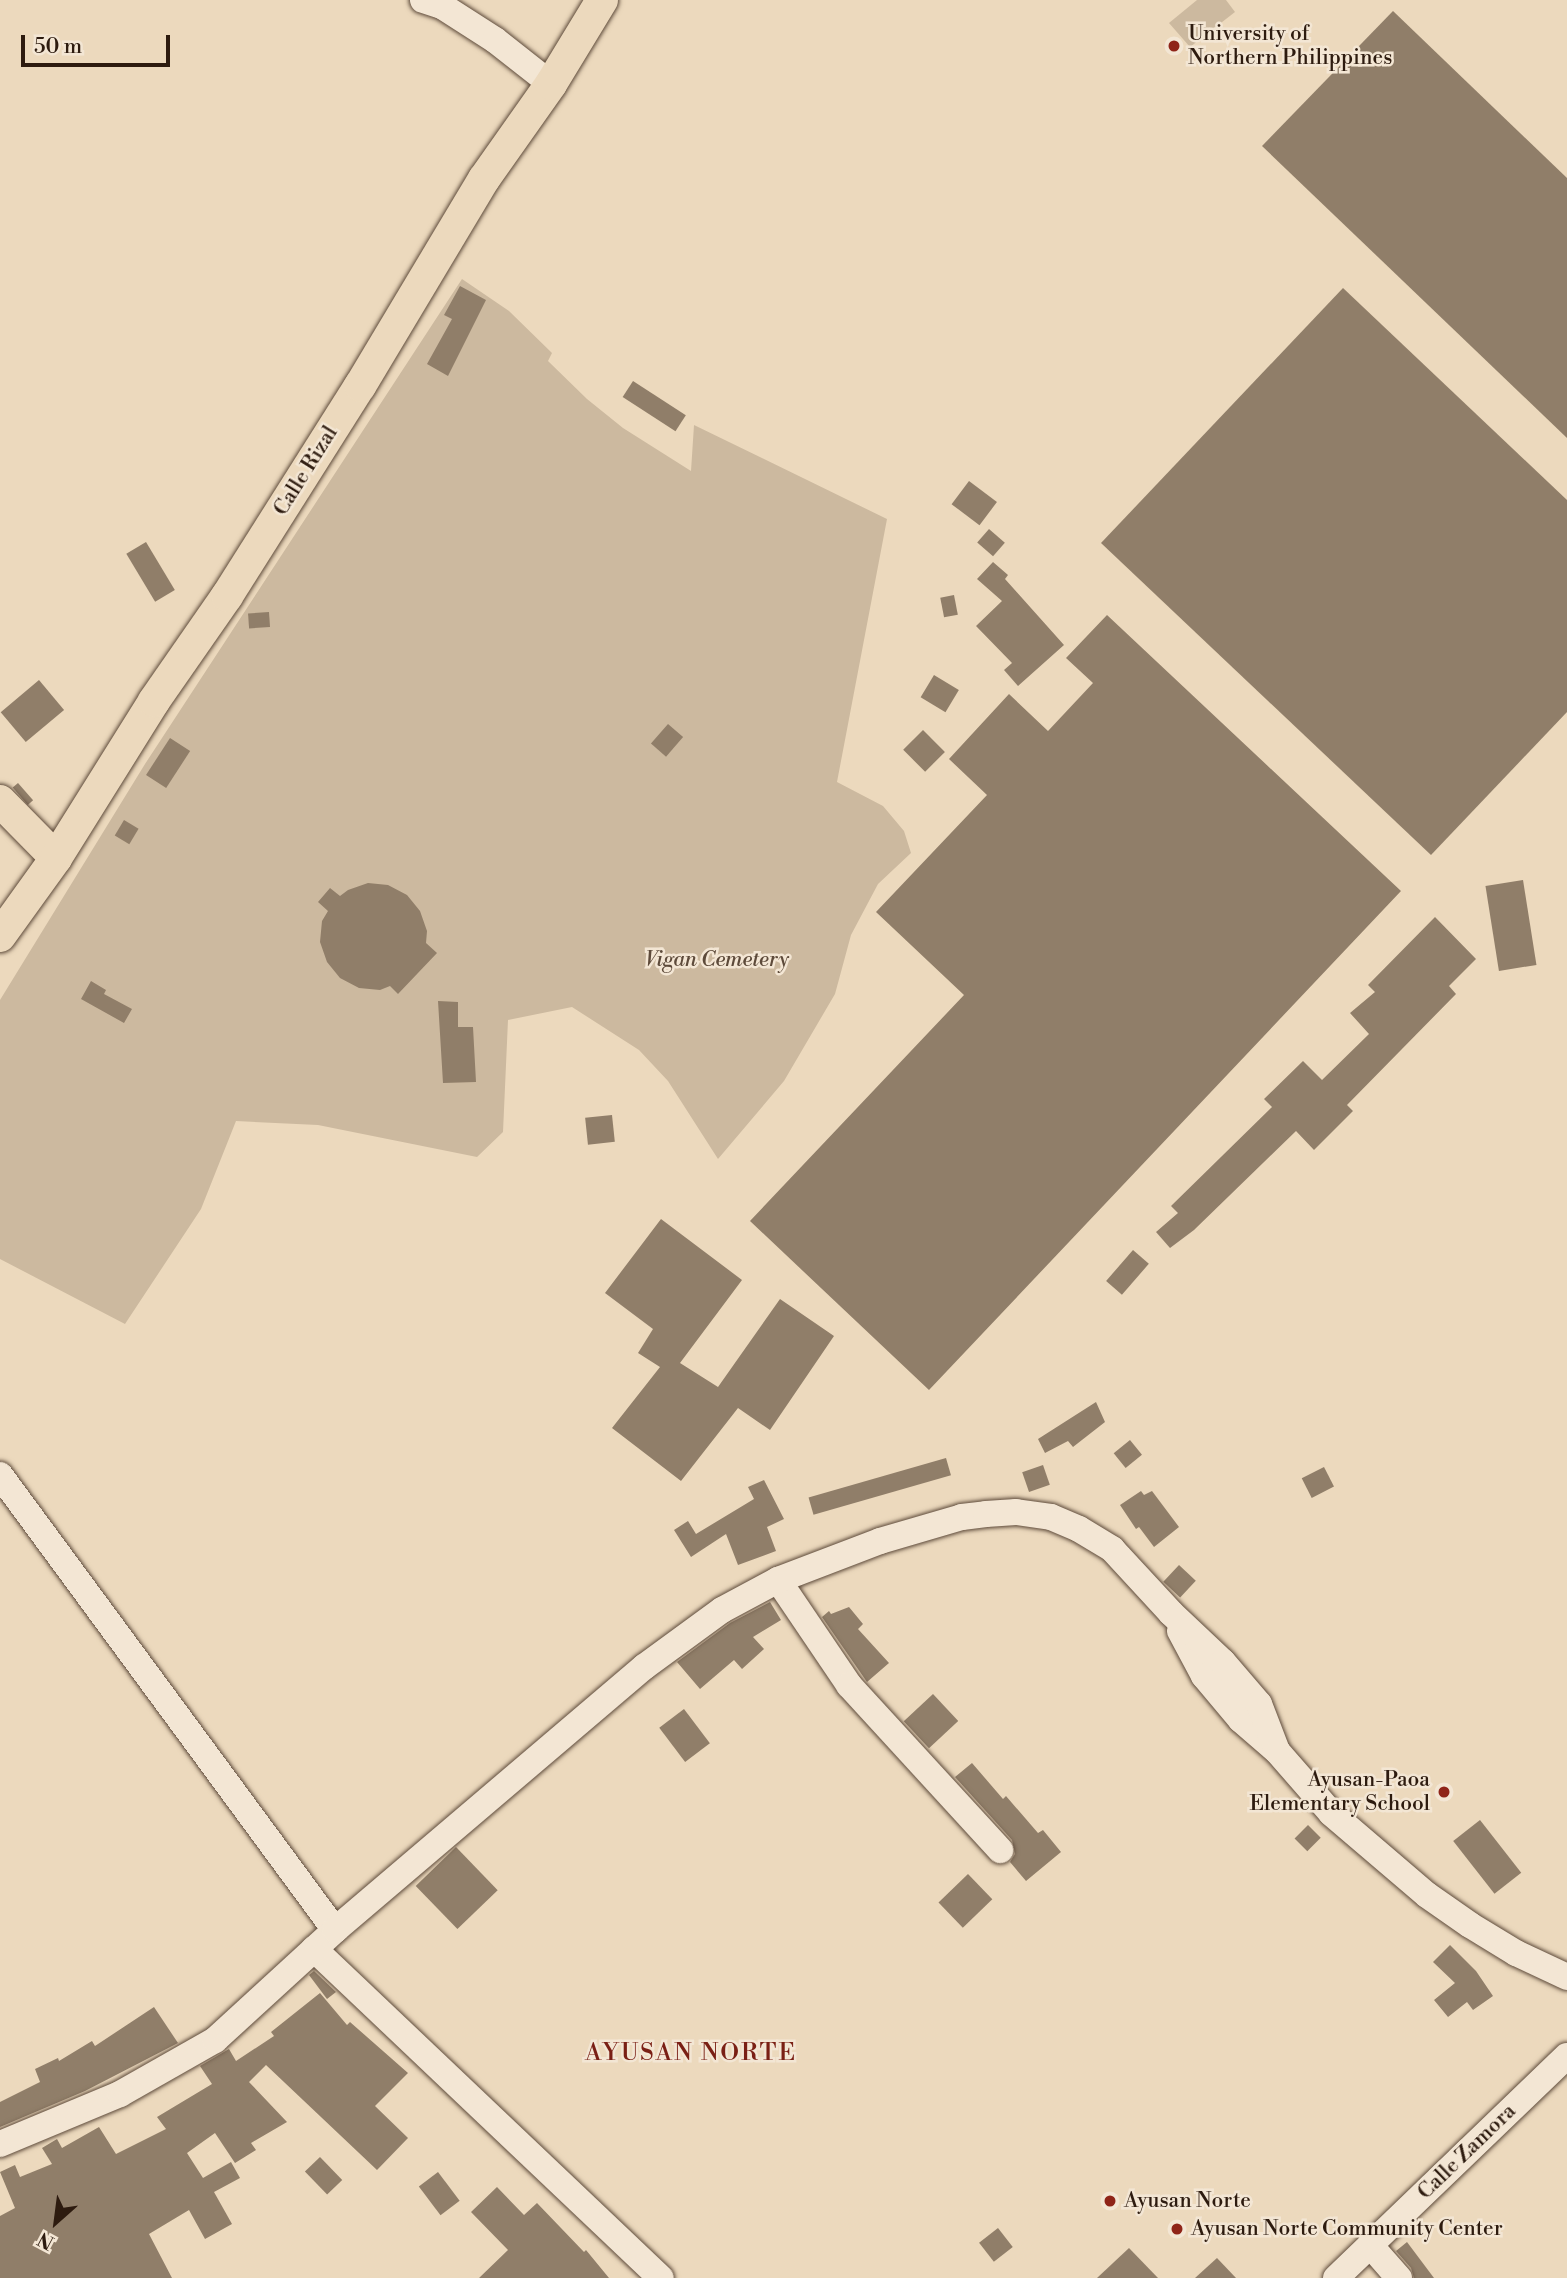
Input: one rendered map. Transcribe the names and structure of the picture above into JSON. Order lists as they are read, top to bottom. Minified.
{"streets":{"main road":["Calle Rizal"],"street":["Calle Zamora"]},"districts":["AYUSAN NORTE"],"parks":["Vigan Cemetery"],"places":["University of Northern Philippines","Ayusan-Paoa Elementary School","Ayusan Norte","Ayusan Norte Community Center"],"scale_bar":"50 m","north":"bottom left"}
